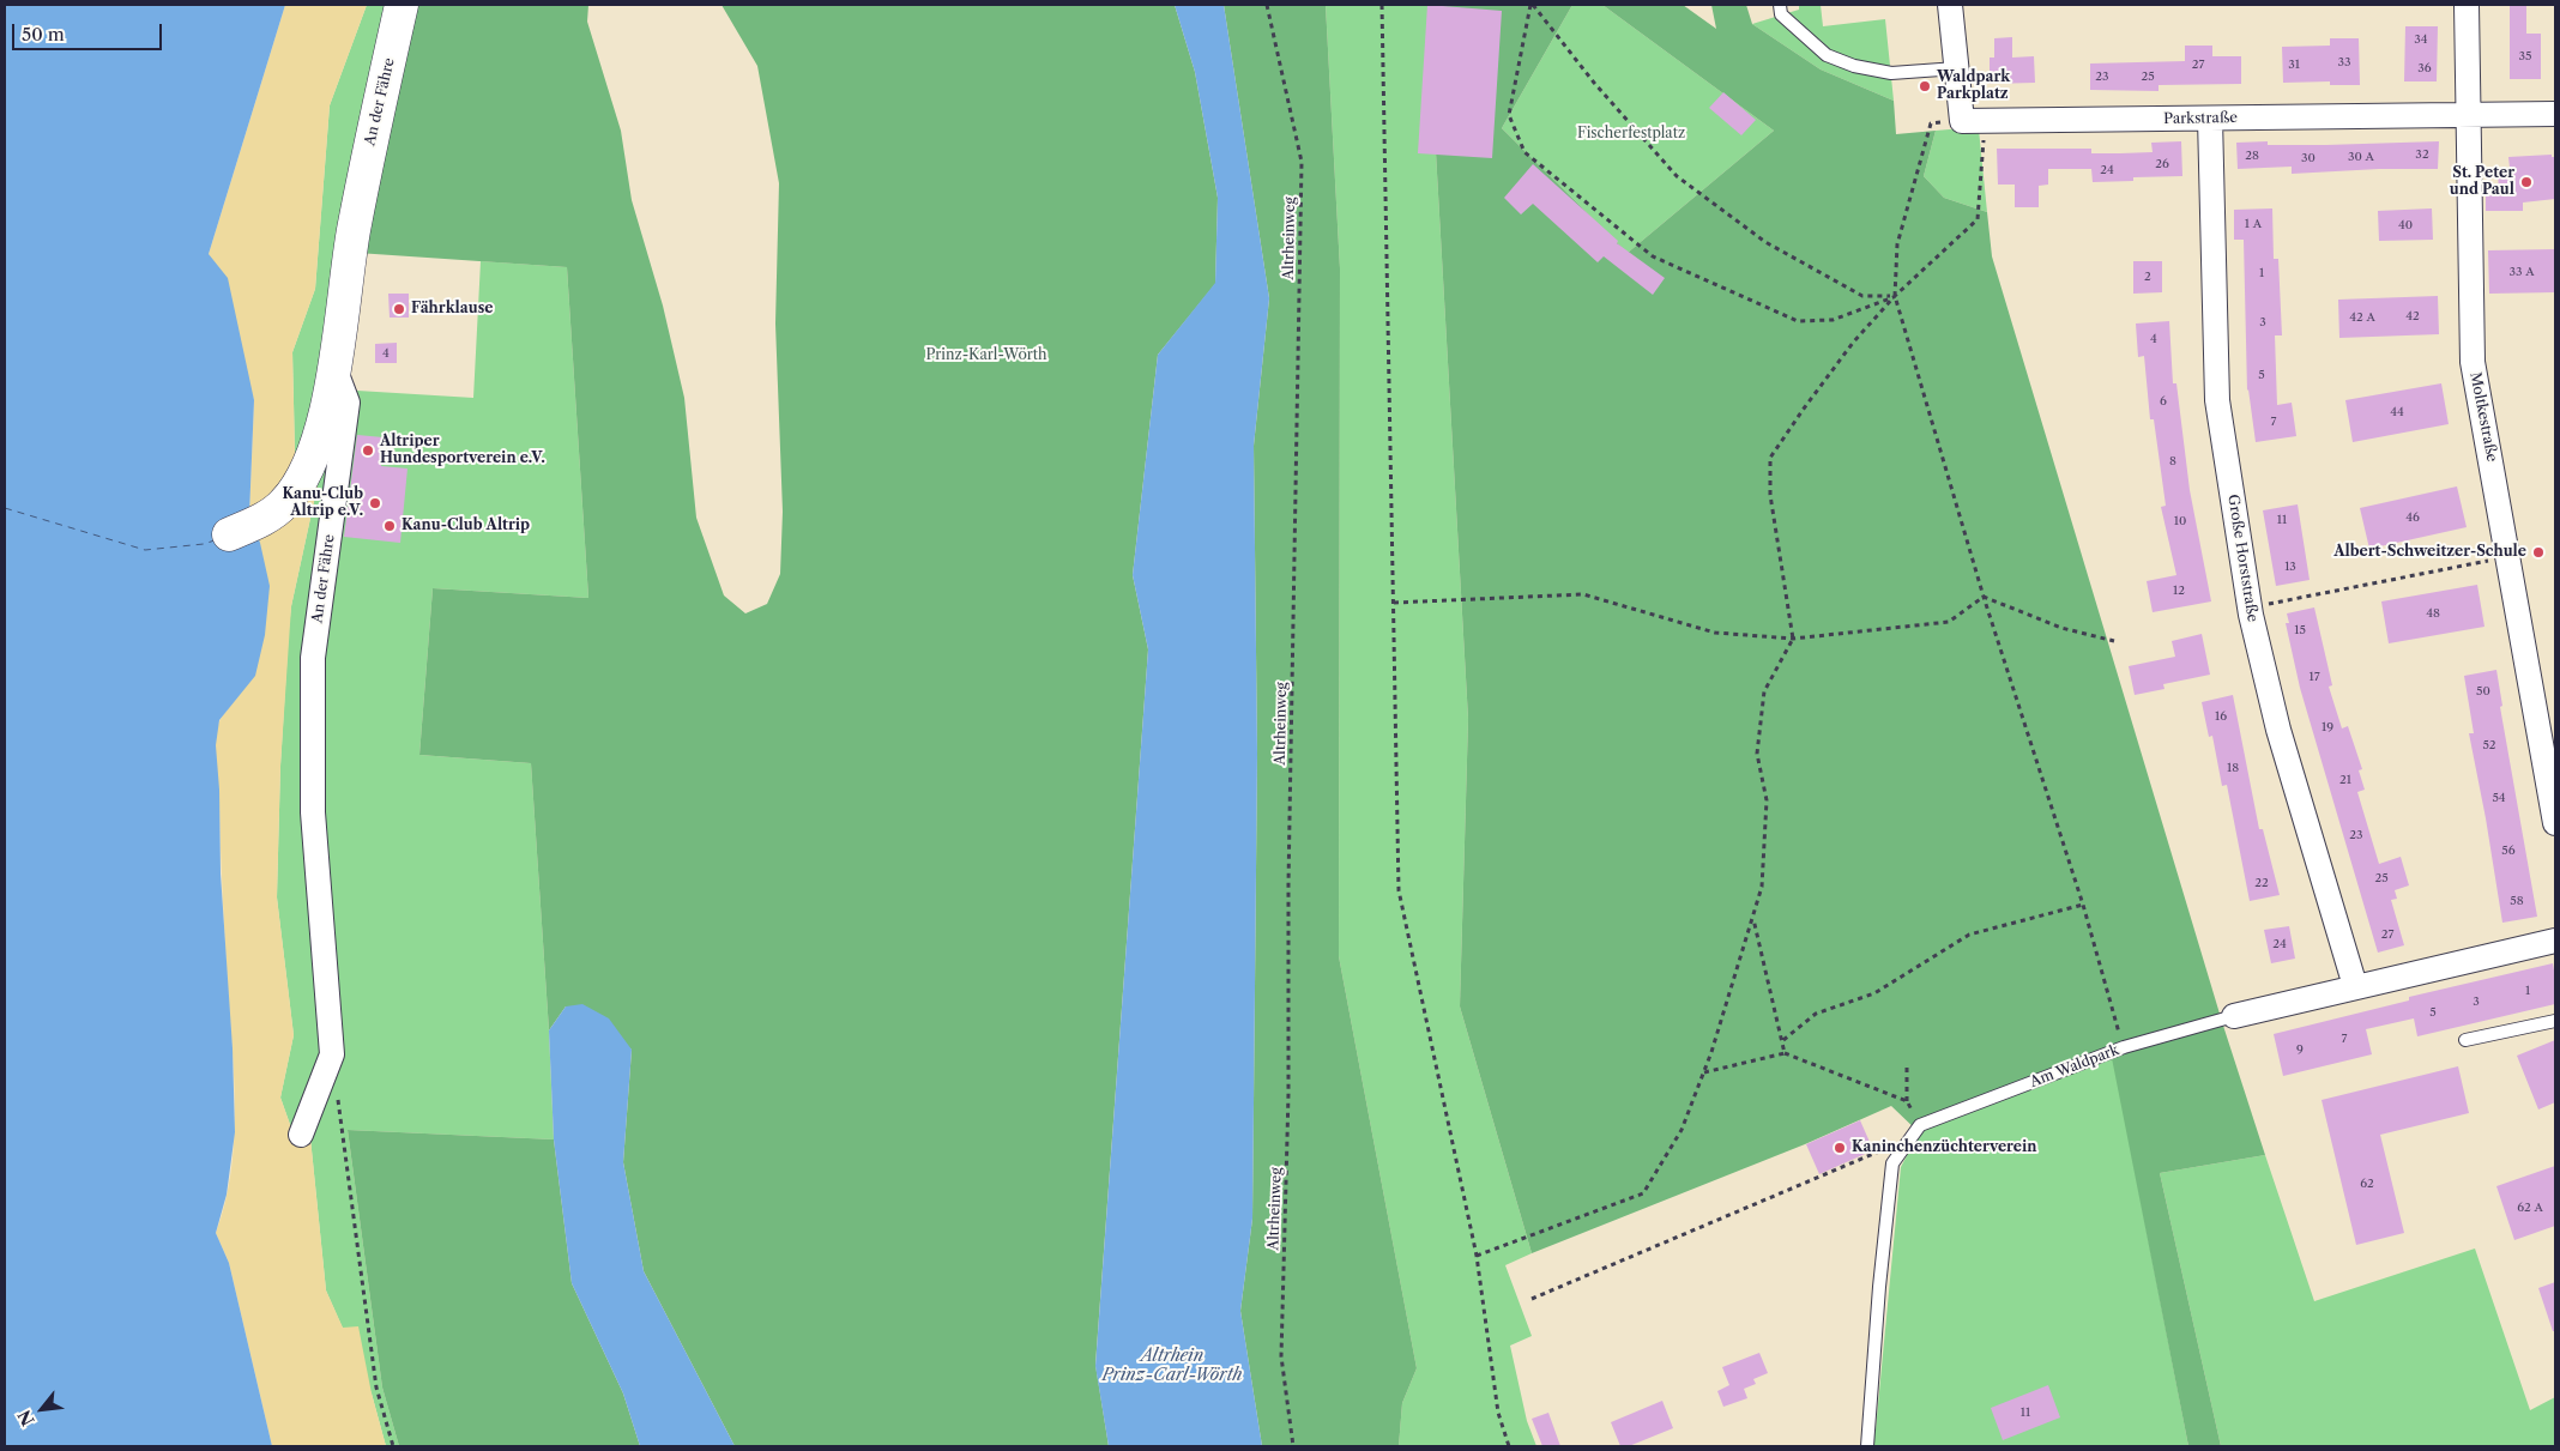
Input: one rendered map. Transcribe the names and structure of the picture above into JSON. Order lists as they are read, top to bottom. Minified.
{"streets":{"street":["An der Fähre","Parkstraße","Moltkestraße","Große Horststraße","Am Waldpark"],"path":["Altrheinweg"]},"crossings":[["Parkstraße","Moltkestraße"],["Parkstraße","Große Horststraße"],["Große Horststraße","Am Waldpark"]],"water":["Altrhein Prinz-Carl-Wörth"],"parks":["Fischerfestplatz","Prinz-Karl-Wörth"],"places":["Waldpark Parkplatz","St. Peter und Paul","Fährklause","Altriper Hundesportverein e.V.","Kanu-Club Altrip e.V.","Kanu-Club Altrip","Albert-Schweitzer-Schule","Kaninchenzüchterverein"],"house_numbers":["34","35","33","27","31","36","23","25","32","28","30 A","30","26","24","1 A","40","33 A","1","2","42","42 A","3","4","4","5","6","44","7","8","46","11","10","13","12","48","15","17","50","16","19","52","18","21","54","23","56","25","22","58","27","24","1","3","5","7","9","62","62 A","11"],"scale_bar":"50 m","north":"bottom left"}
